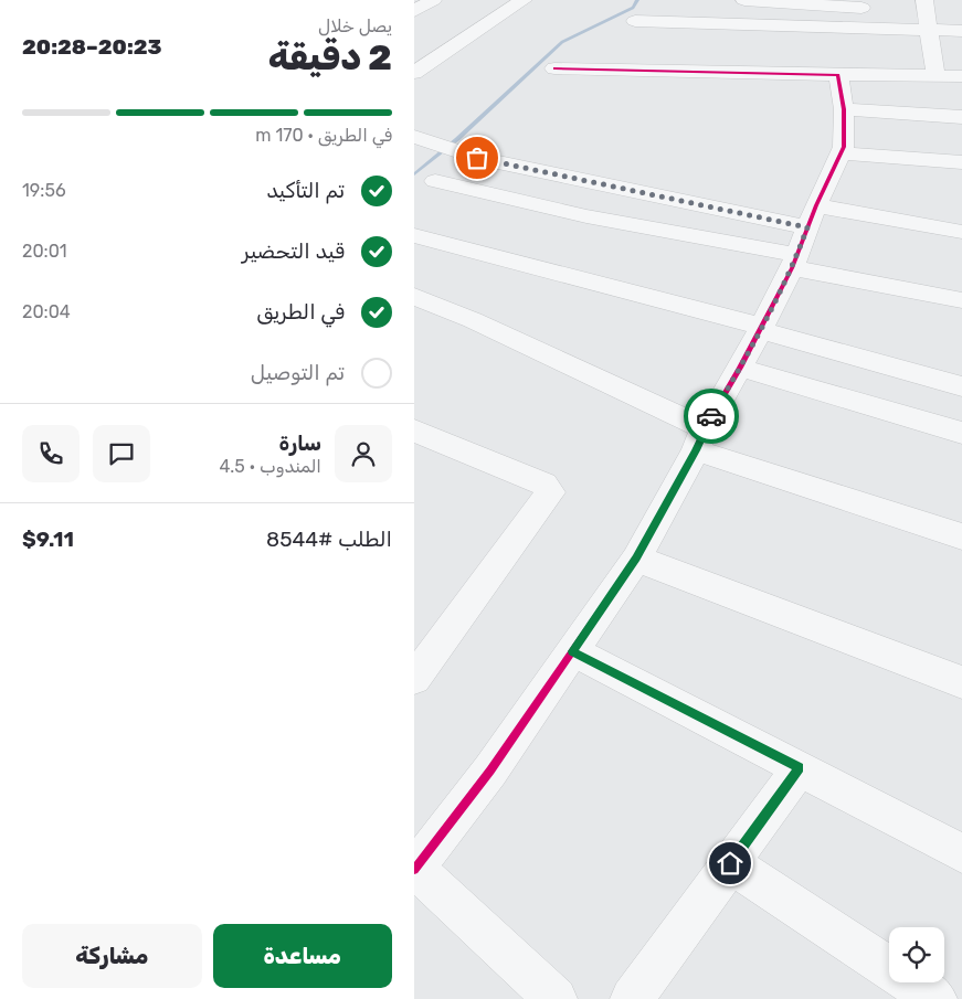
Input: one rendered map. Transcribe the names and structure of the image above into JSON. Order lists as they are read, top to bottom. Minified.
{"page":{"heading":["2 دقيقة","يصل خلال","20:23–20:28"],"panel":["سارة","المندوب · 4.5","الطلب #8544","$9.11"],"bar":"في الطريق · 170 m","list":[["تم التأكيد","19:56"],["قيد التحضير","20:01"],["في الطريق","20:04"],"تم التوصيل"],"buttons":["مساعدة","مشاركة"]}}
